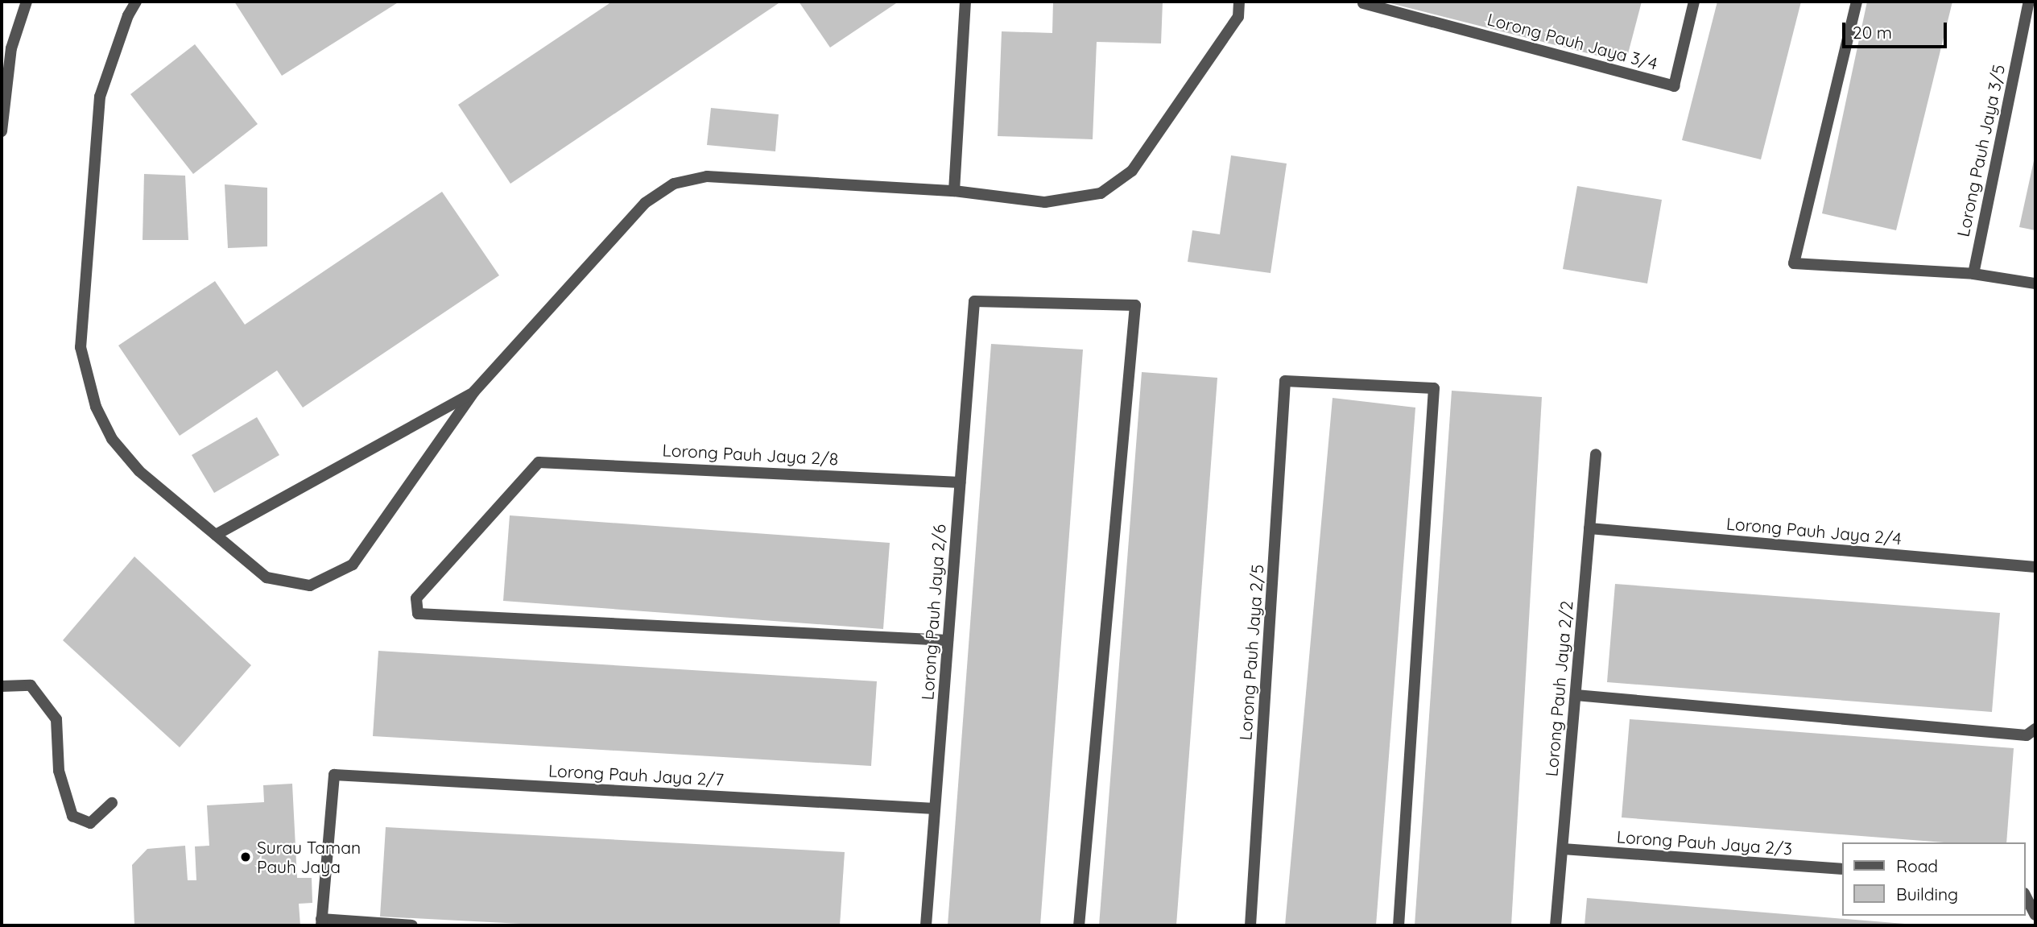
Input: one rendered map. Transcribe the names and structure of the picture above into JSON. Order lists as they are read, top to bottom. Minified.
{"streets":{"street":["Lorong Pauh Jaya 3/4","Lorong Pauh Jaya 3/5","Lorong Pauh Jaya 2/8","Lorong Pauh Jaya 2/4","Lorong Pauh Jaya 2/6","Lorong Pauh Jaya 2/5","Lorong Pauh Jaya 2/2","Lorong Pauh Jaya 2/7","Lorong Pauh Jaya 2/3"]},"crossings":[["Lorong Pauh Jaya 2/8","Lorong Pauh Jaya 2/6"],["Lorong Pauh Jaya 2/4","Lorong Pauh Jaya 2/2"],["Lorong Pauh Jaya 2/6","Lorong Pauh Jaya 2/7"],["Lorong Pauh Jaya 2/2","Lorong Pauh Jaya 2/3"]],"places":["Surau Taman Pauh Jaya"],"legend":["Road","Building"],"scale_bar":"20 m"}
